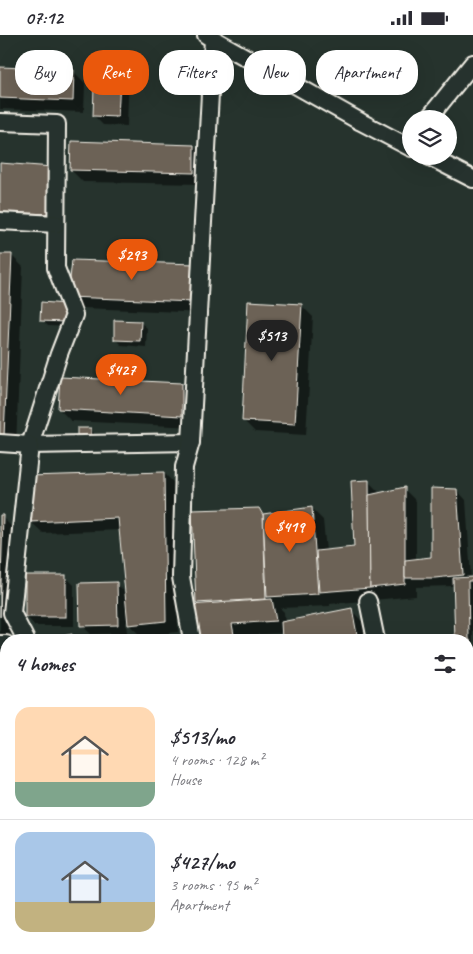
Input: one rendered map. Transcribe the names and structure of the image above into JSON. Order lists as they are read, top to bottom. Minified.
{"page":{"status":"07:12","chip":["Buy","Rent","Filters","New","Apartment"],"price":["$293","$513","$427","$419"],"heading":"4 homes","list":[{"name":"$513/mo","note":"4 rooms · 128 m² · House"},{"name":"$427/mo","note":"3 rooms · 95 m² · Apartment"}]}}
